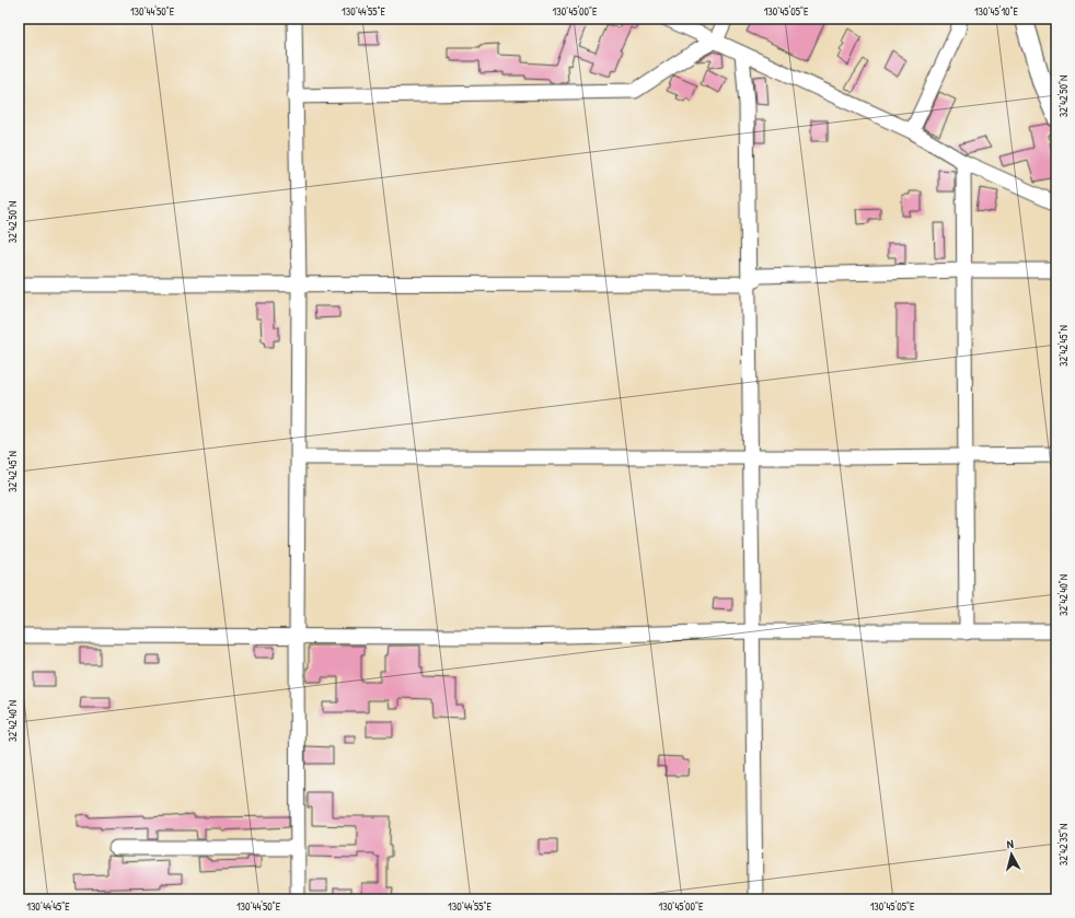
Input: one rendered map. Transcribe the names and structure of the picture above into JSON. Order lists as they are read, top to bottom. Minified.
{"north":"top","coordinates":["130°44'50\"E","130°44'55\"E","130°45'00\"E","130°45'05\"E","130°45'10\"E","32°42'50\"N","32°42'45\"N","32°42'40\"N","32°42'35\"N","130°44'45\"E"]}
